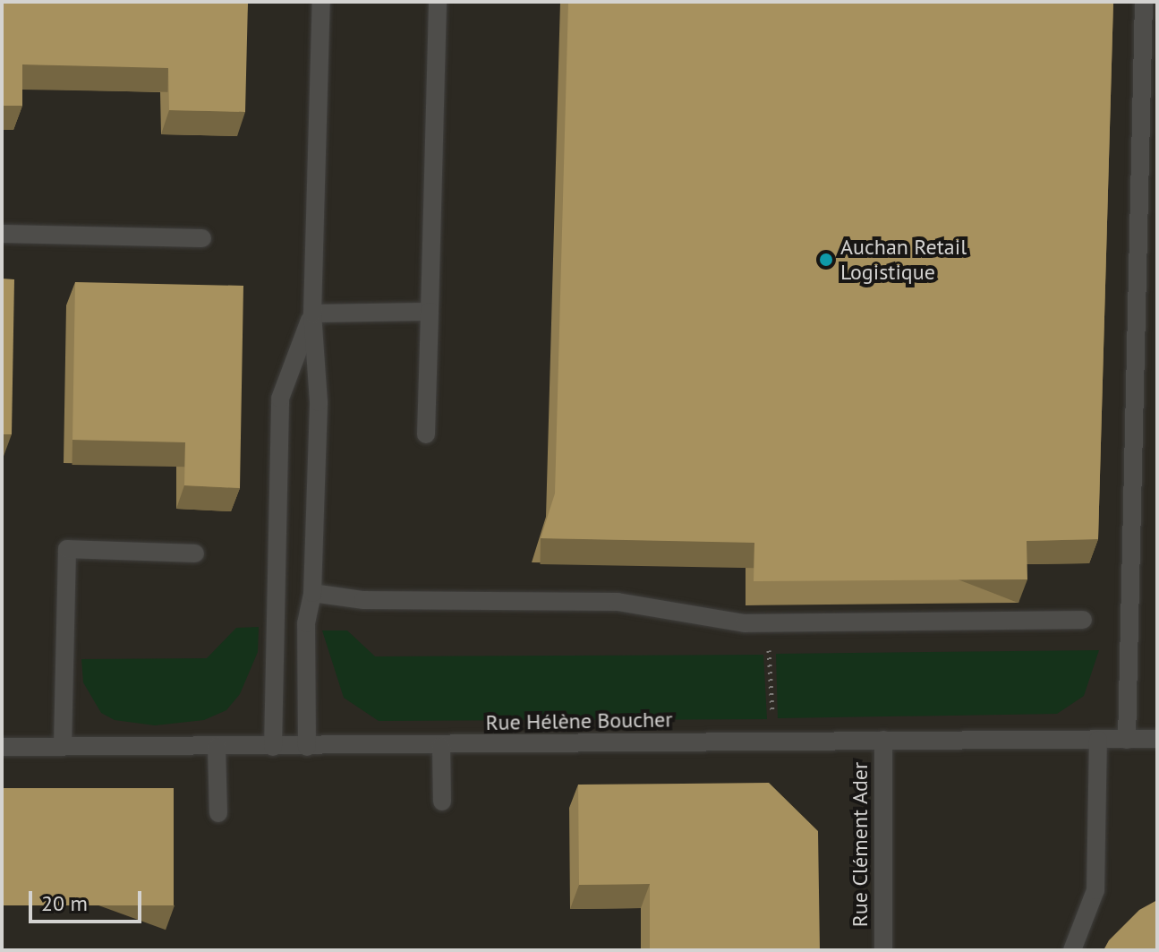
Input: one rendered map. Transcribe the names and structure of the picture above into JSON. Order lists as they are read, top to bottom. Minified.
{"streets":{"street":["Rue Hélène Boucher","Rue Clément Ader"]},"crossings":[["Rue Hélène Boucher","Rue Clément Ader"]],"places":["Auchan Retail Logistique"],"scale_bar":"20 m"}
